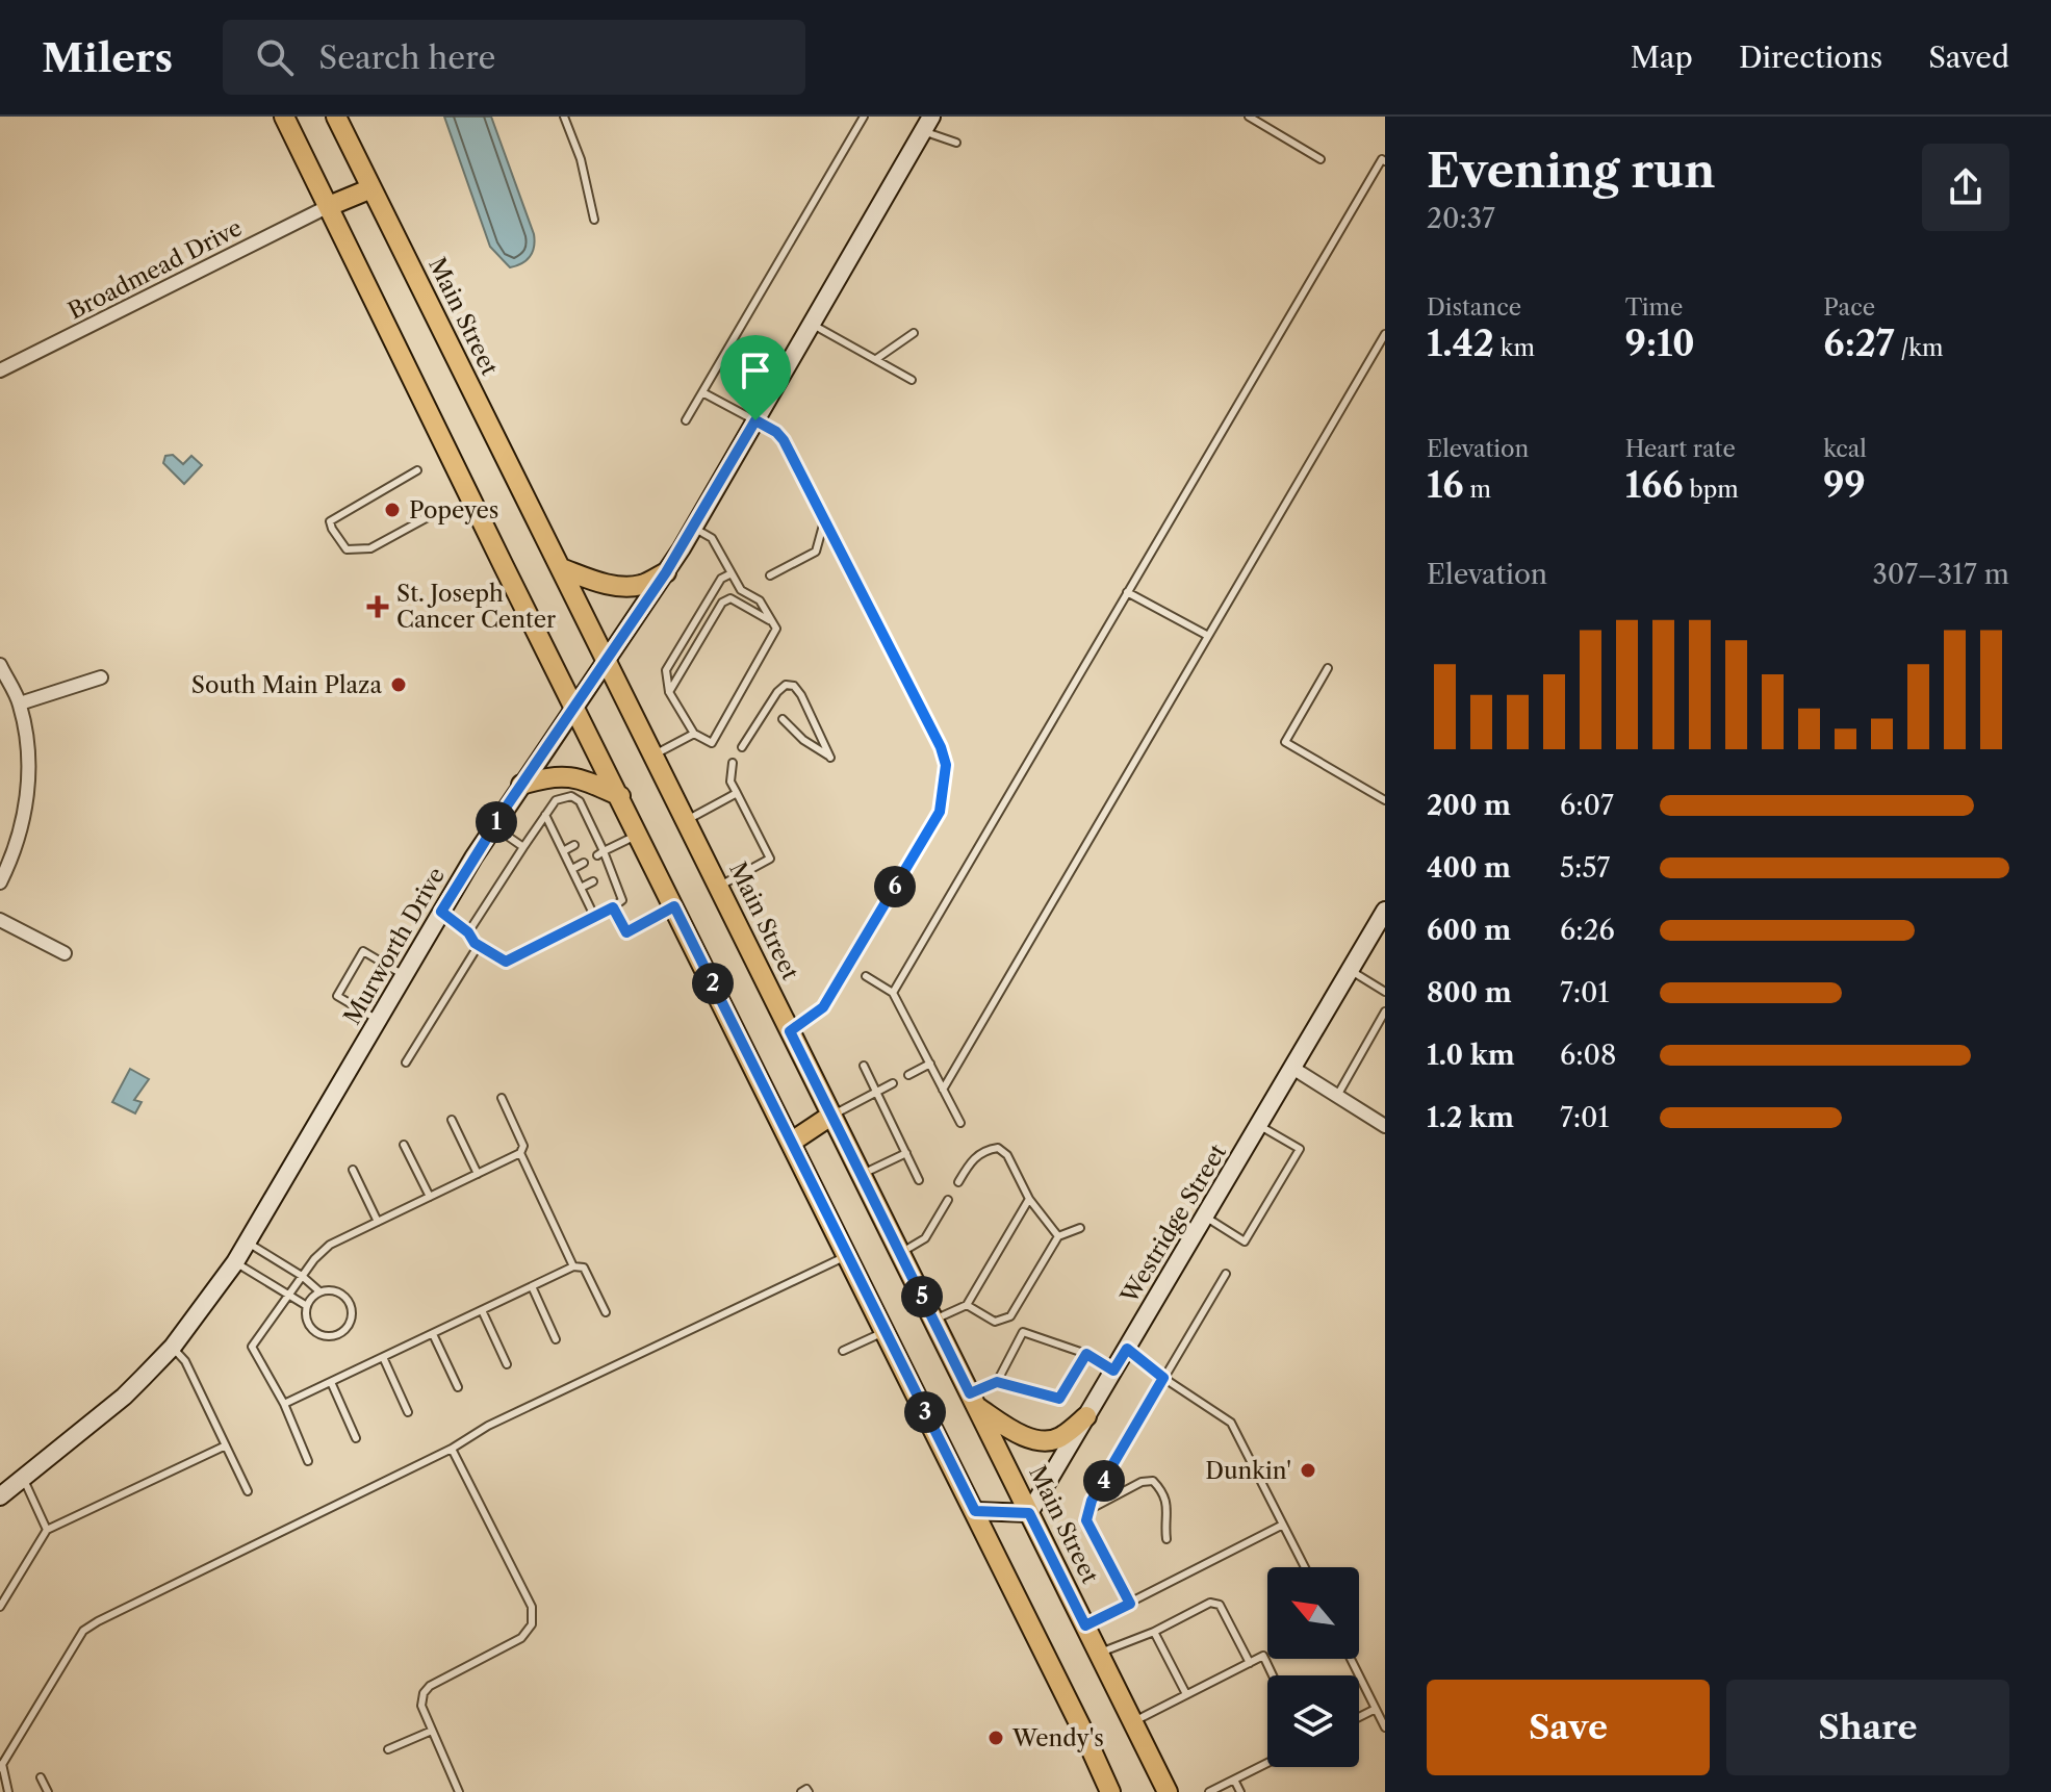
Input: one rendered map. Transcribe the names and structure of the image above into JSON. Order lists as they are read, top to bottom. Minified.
{"streets":{"main road":["Main Street"],"street":["Broadmead Drive","Murworth Drive","Westridge Street"]},"crossings":[["Main Street","Murworth Drive"],["Main Street","Westridge Street"]],"places":{"other":["Popeyes","South Main Plaza","Dunkin'","Wendy's"],"health":["St. Joseph Cancer Center"]},"north":"top left","page":{"header":"Milers","search":"Search here","nav":["Map","Directions","Saved"],"heading":["Evening run","20:37"],"stats":[["Distance","1.42 km"],["Time","9:10"],["Pace","6:27 /km"],["Elevation","16 m"],["Heart rate","166 bpm"],["kcal","99"]],"chart":["Elevation","307–317 m"],"list":[{"name":"200 m","note":"6:07"},{"name":"400 m","note":"5:57"},{"name":"600 m","note":"6:26"},{"name":"800 m","note":"7:01"},{"name":"1.0 km","note":"6:08"},{"name":"1.2 km","note":"7:01"}],"pins":["1","6","2","5","3","4"],"buttons":["Save","Share"]}}
